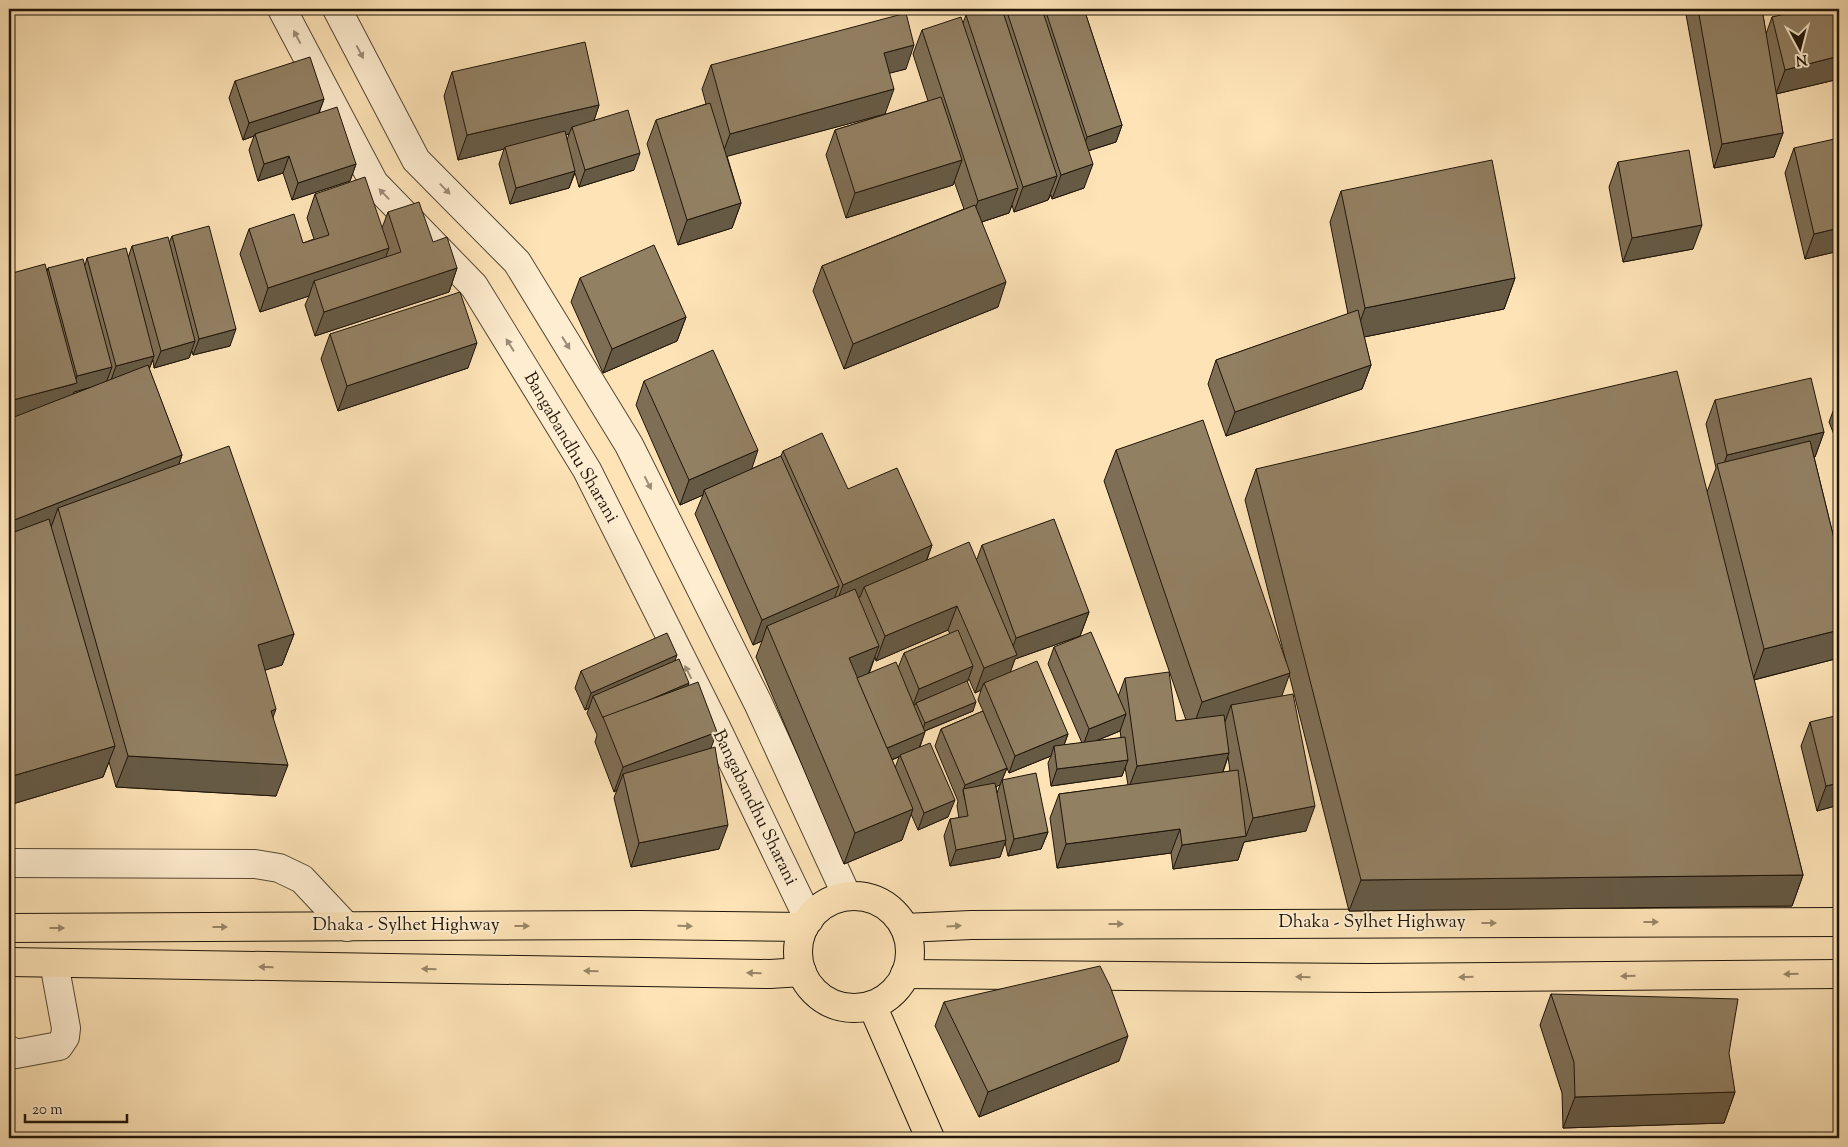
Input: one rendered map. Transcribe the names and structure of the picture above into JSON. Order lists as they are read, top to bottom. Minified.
{"streets":{"main road":["Dhaka - Sylhet Highway"],"street":["Bangabandhu Sharani"]},"crossings":[["Bangabandhu Sharani","Dhaka - Sylhet Highway"]],"scale_bar":"20 m","north":"bottom"}
